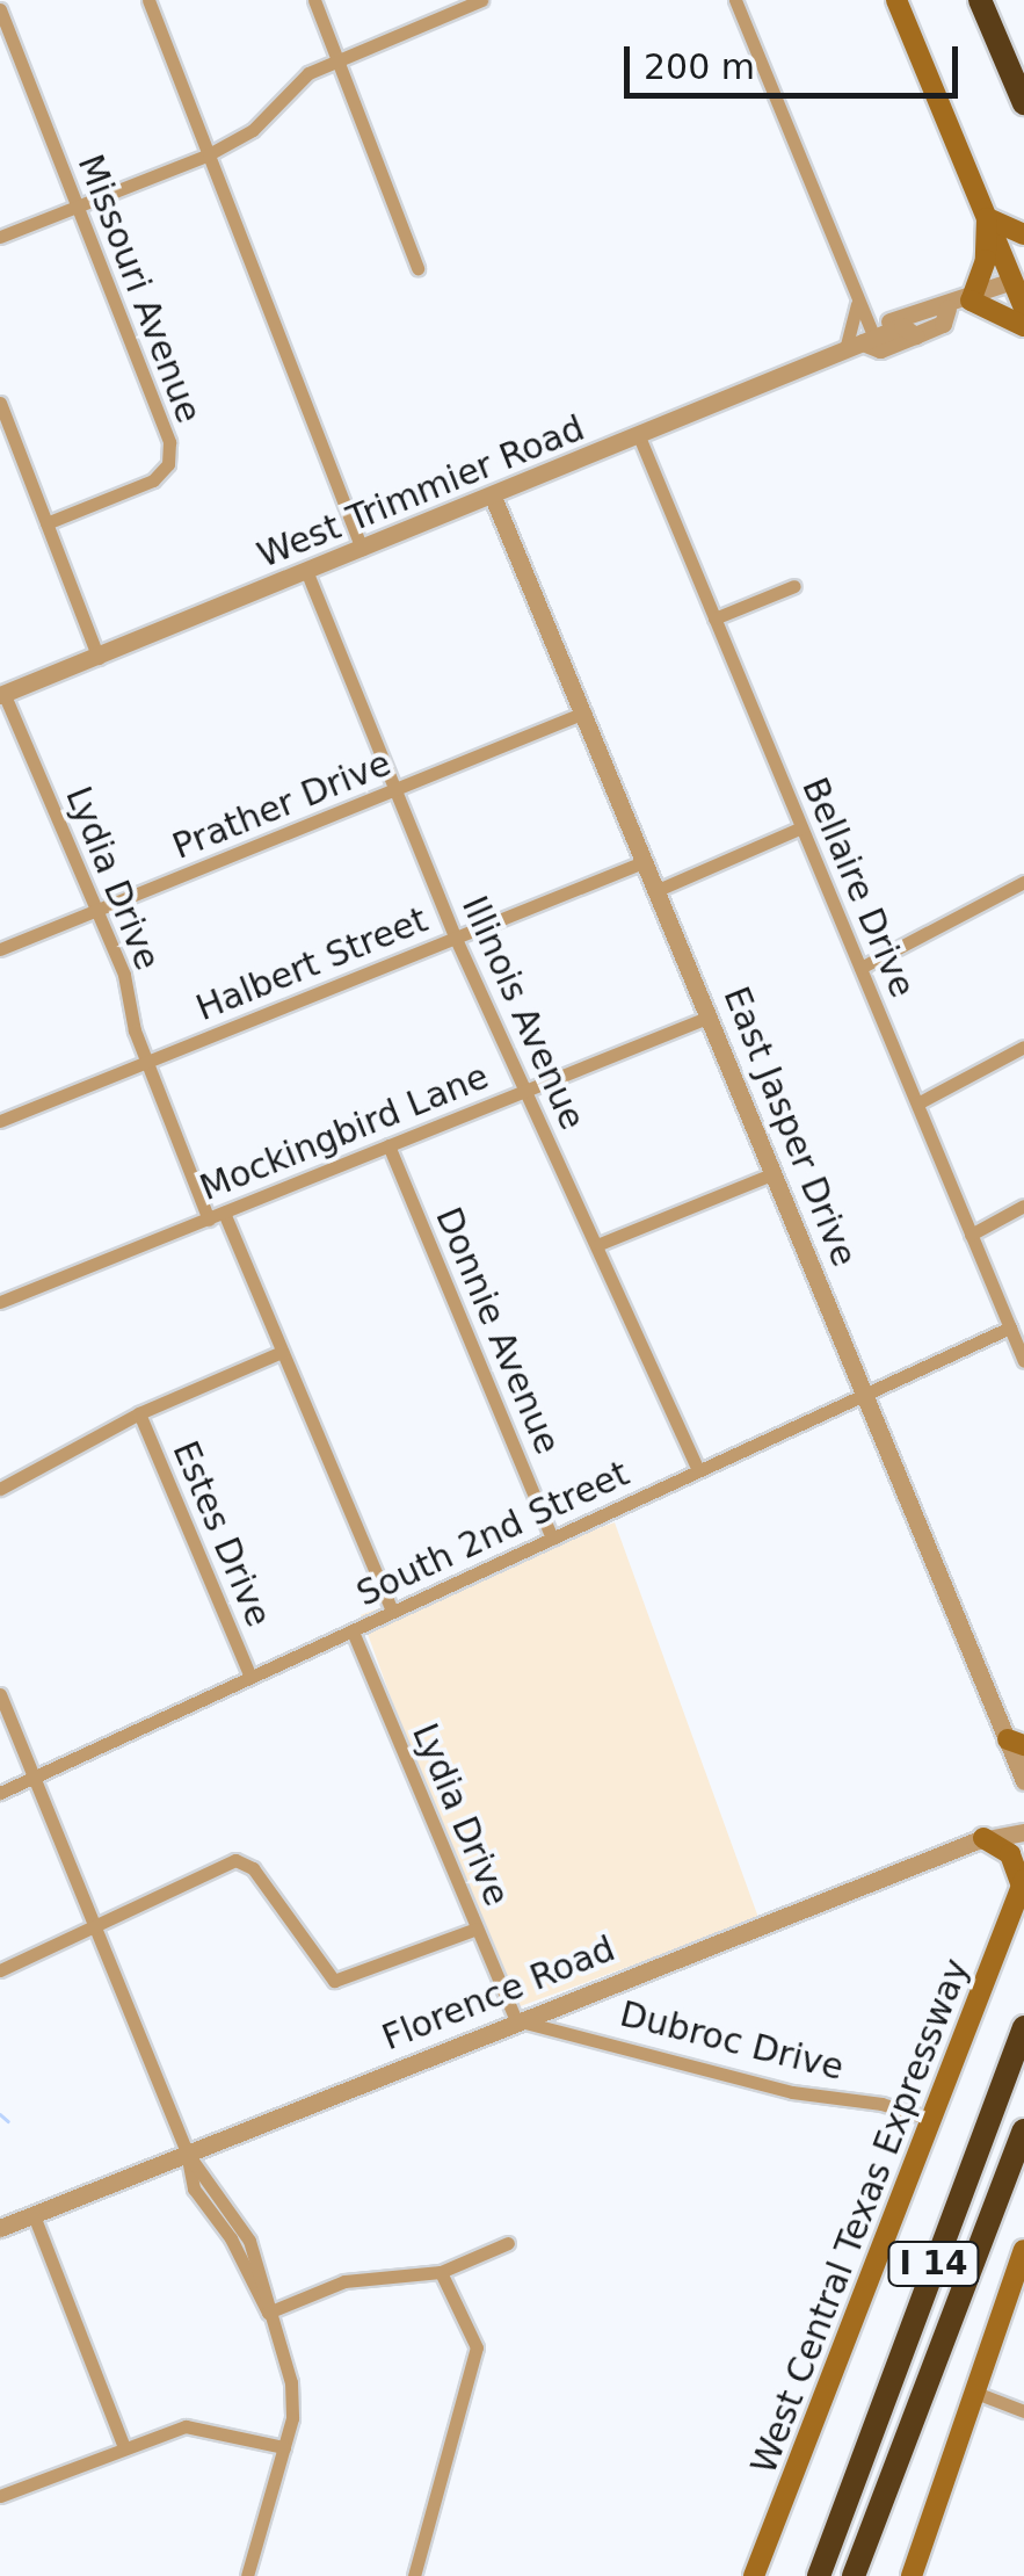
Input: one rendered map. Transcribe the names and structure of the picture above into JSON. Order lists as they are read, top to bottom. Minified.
{"streets":{"highway":["I 14"],"main road":["West Central Texas Expressway"],"street":["Missouri Avenue","West Trimmier Road","Prather Drive","Lydia Drive","Bellaire Drive","Halbert Street","Illinois Avenue","East Jasper Drive","Mockingbird Lane","Donnie Avenue","Estes Drive","South 2nd Street","Florence Road","Dubroc Drive"]},"crossings":[["West Trimmier Road","Lydia Drive"],["West Trimmier Road","Bellaire Drive"],["West Trimmier Road","Illinois Avenue"],["West Trimmier Road","East Jasper Drive"],["Prather Drive","Lydia Drive"],["Prather Drive","Illinois Avenue"],["Prather Drive","East Jasper Drive"],["Lydia Drive","Halbert Street"],["Lydia Drive","Mockingbird Lane"],["Lydia Drive","South 2nd Street"],["Lydia Drive","Florence Road"],["Lydia Drive","Dubroc Drive"],["Bellaire Drive","South 2nd Street"],["Halbert Street","Illinois Avenue"],["Halbert Street","East Jasper Drive"],["Illinois Avenue","Mockingbird Lane"],["Illinois Avenue","South 2nd Street"],["East Jasper Drive","Mockingbird Lane"],["East Jasper Drive","South 2nd Street"],["Mockingbird Lane","Donnie Avenue"],["Donnie Avenue","South 2nd Street"],["Estes Drive","South 2nd Street"],["Florence Road","Dubroc Drive"],["Dubroc Drive","West Central Texas Expressway"]],"scale_bar":"200 m"}
